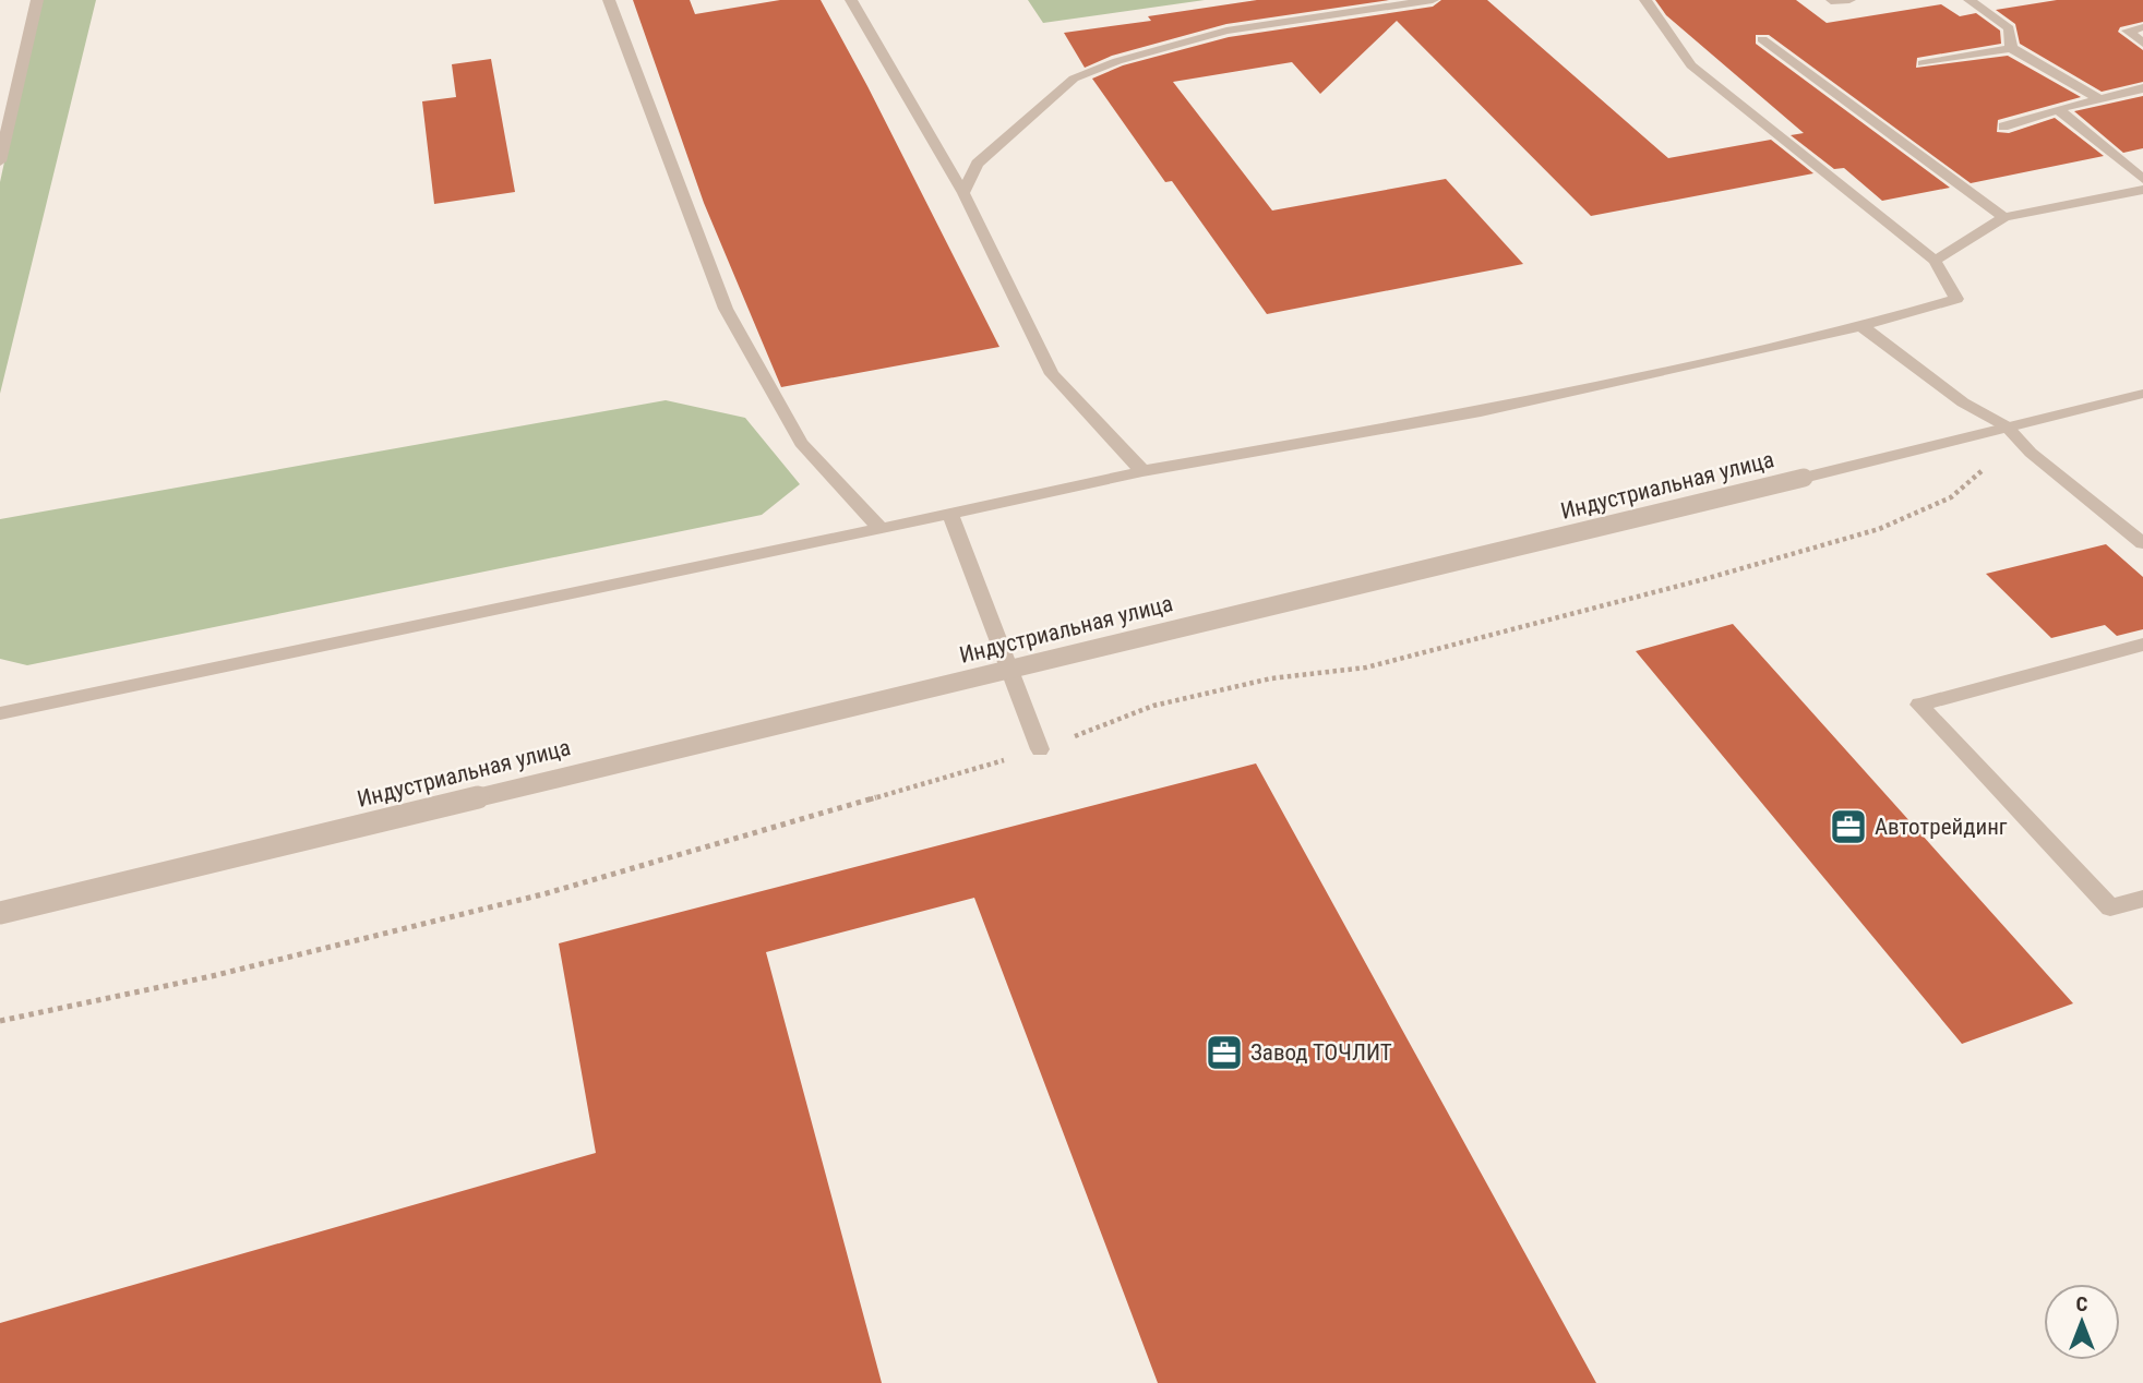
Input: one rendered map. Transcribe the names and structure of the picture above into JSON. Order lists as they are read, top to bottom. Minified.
{"streets":{"street":["Индустриальная улица"]},"places":{"office":["Автотрейдинг","Завод ТОЧЛИТ"]},"north":"top"}
